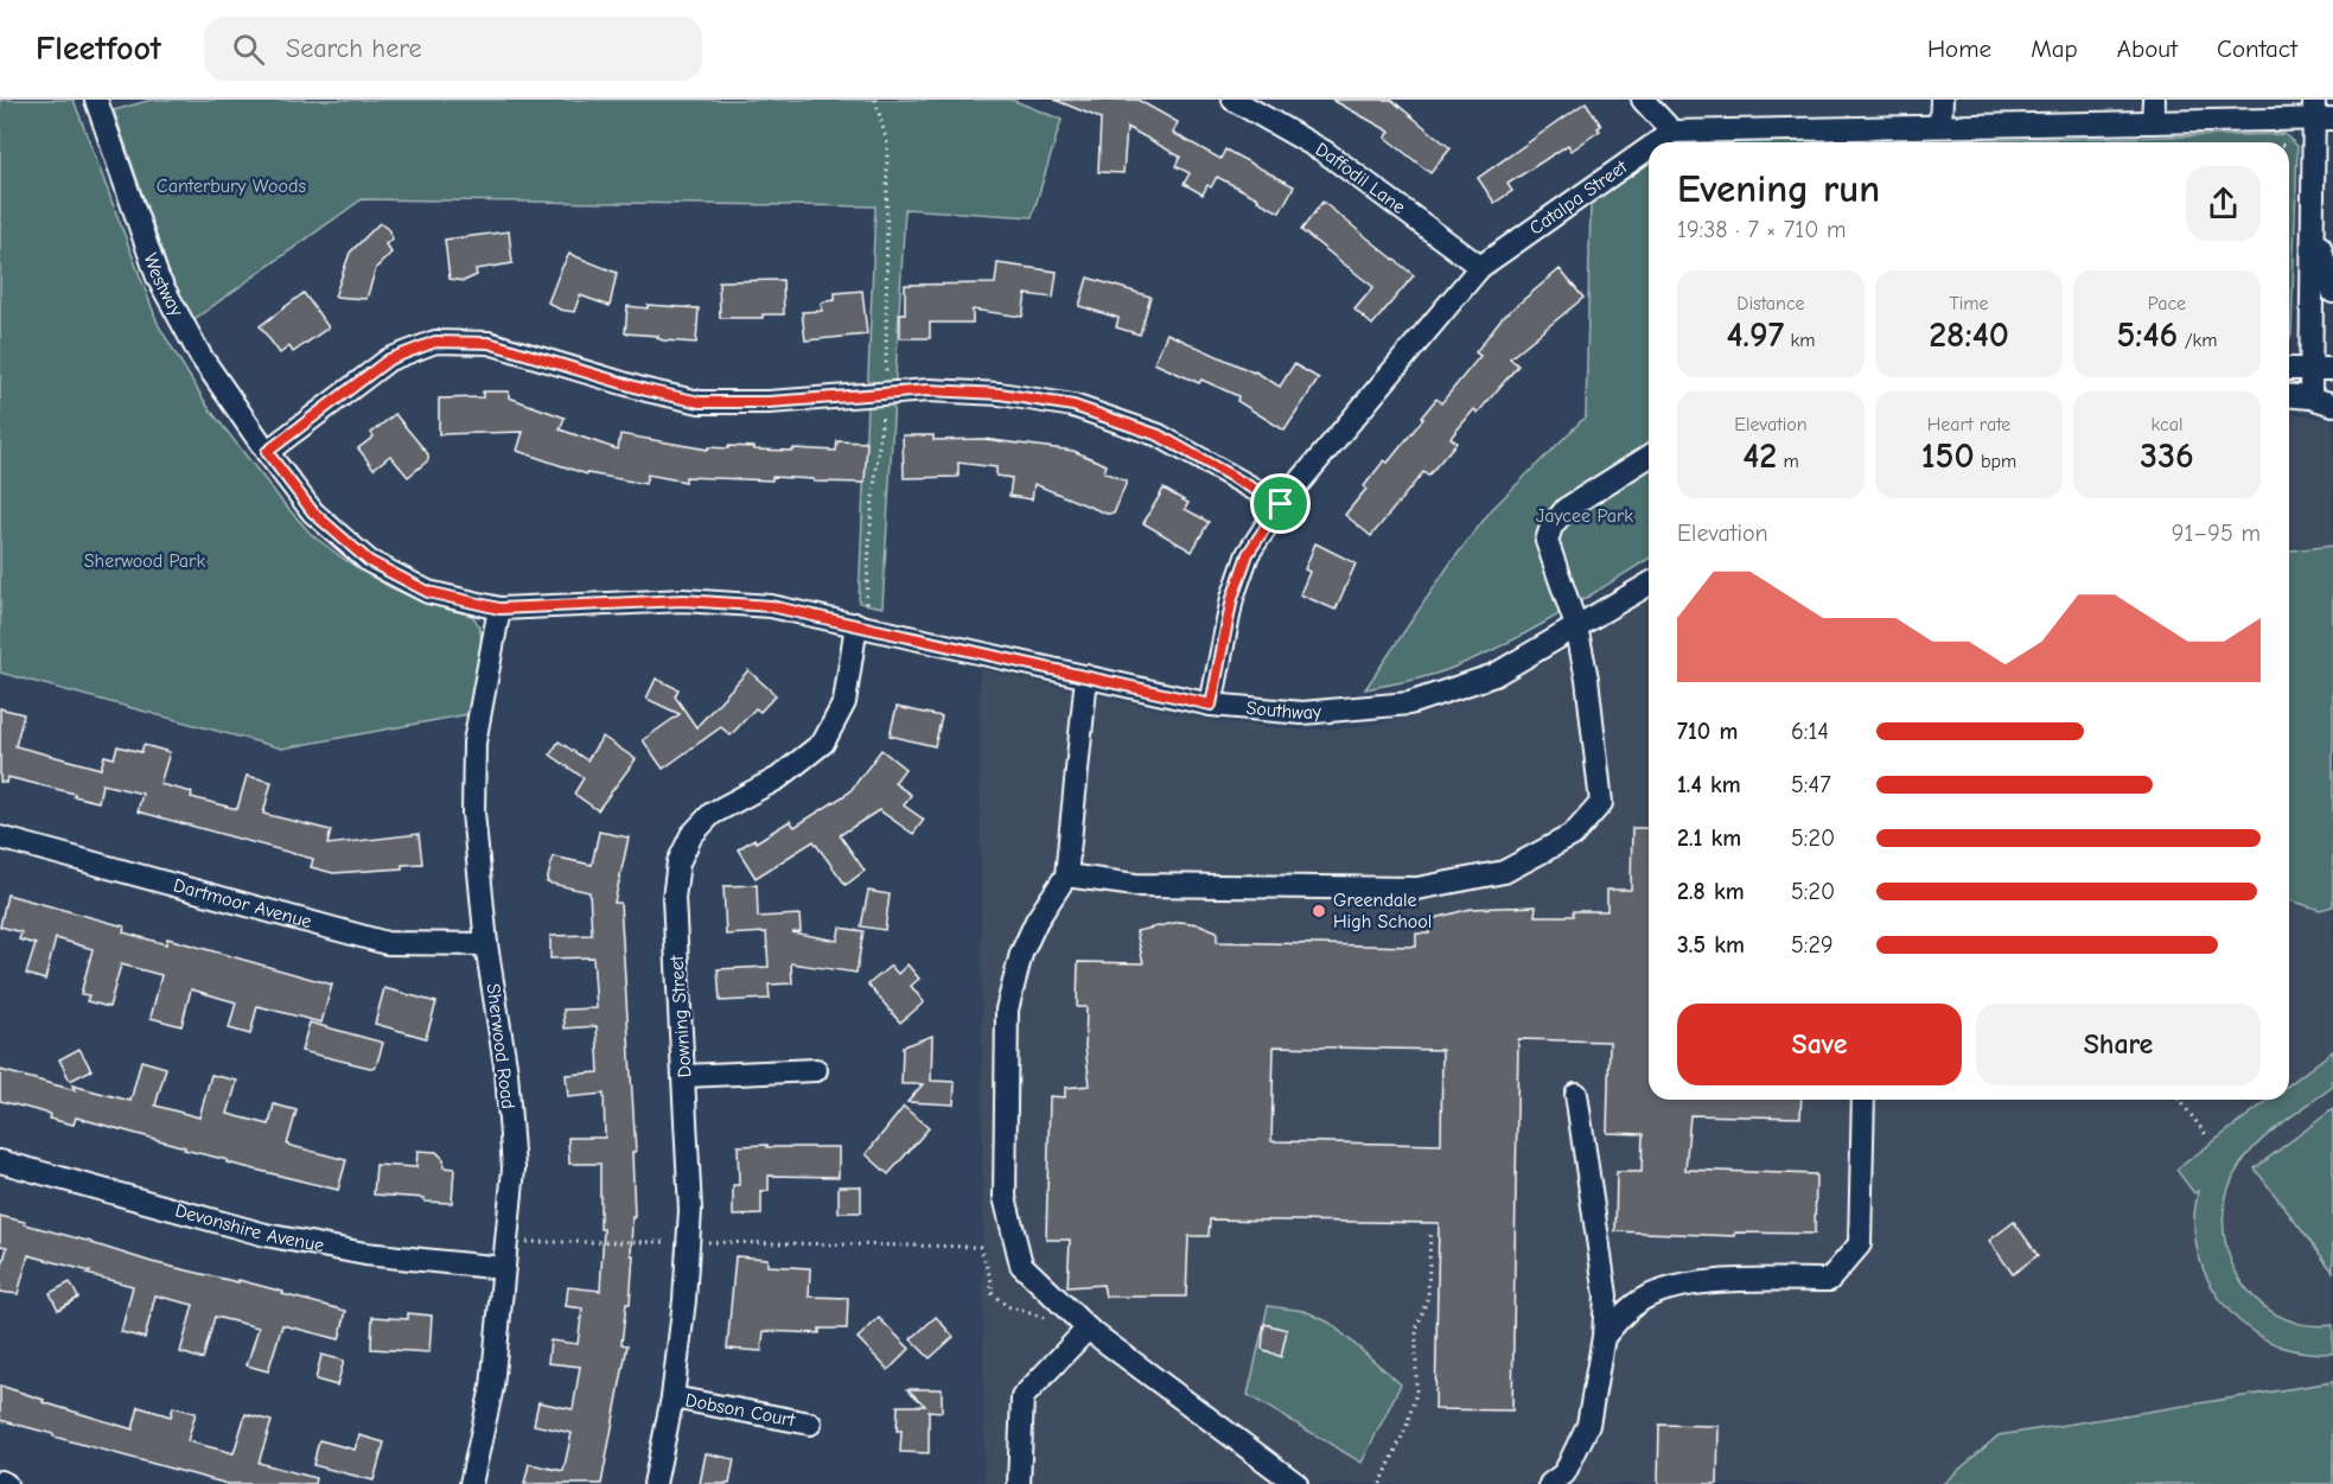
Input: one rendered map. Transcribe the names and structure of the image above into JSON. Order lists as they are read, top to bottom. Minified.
{"streets":{"street":["Daffodil Lane","Catalpa Street","Westway","Southway","Dartmoor Avenue","Downing Street","Sherwood Road","Devonshire Avenue","Dobson Court"]},"crossings":[["Daffodil Lane","Catalpa Street"],["Catalpa Street","Southway"],["Westway","Southway"],["Southway","Downing Street"],["Southway","Sherwood Road"],["Dartmoor Avenue","Sherwood Road"],["Downing Street","Dobson Court"],["Sherwood Road","Devonshire Avenue"]],"parks":["Canterbury Woods","Jaycee Park","Sherwood Park"],"places":["Greendale High School"],"page":{"header":"Fleetfoot","search":"Search here","nav":["Home","Map","About","Contact"],"heading":["Evening run","19:38 · 7 × 710 m"],"stats":[["Distance","4.97 km"],["Time","28:40"],["Pace","5:46 /km"],["Elevation","42 m"],["Heart rate","150 bpm"],["kcal","336"]],"chart":["Elevation","91–95 m"],"list":[{"name":"710 m","note":"6:14"},{"name":"1.4 km","note":"5:47"},{"name":"2.1 km","note":"5:20"},{"name":"2.8 km","note":"5:20"},{"name":"3.5 km","note":"5:29"}],"buttons":["Save","Share"]}}
